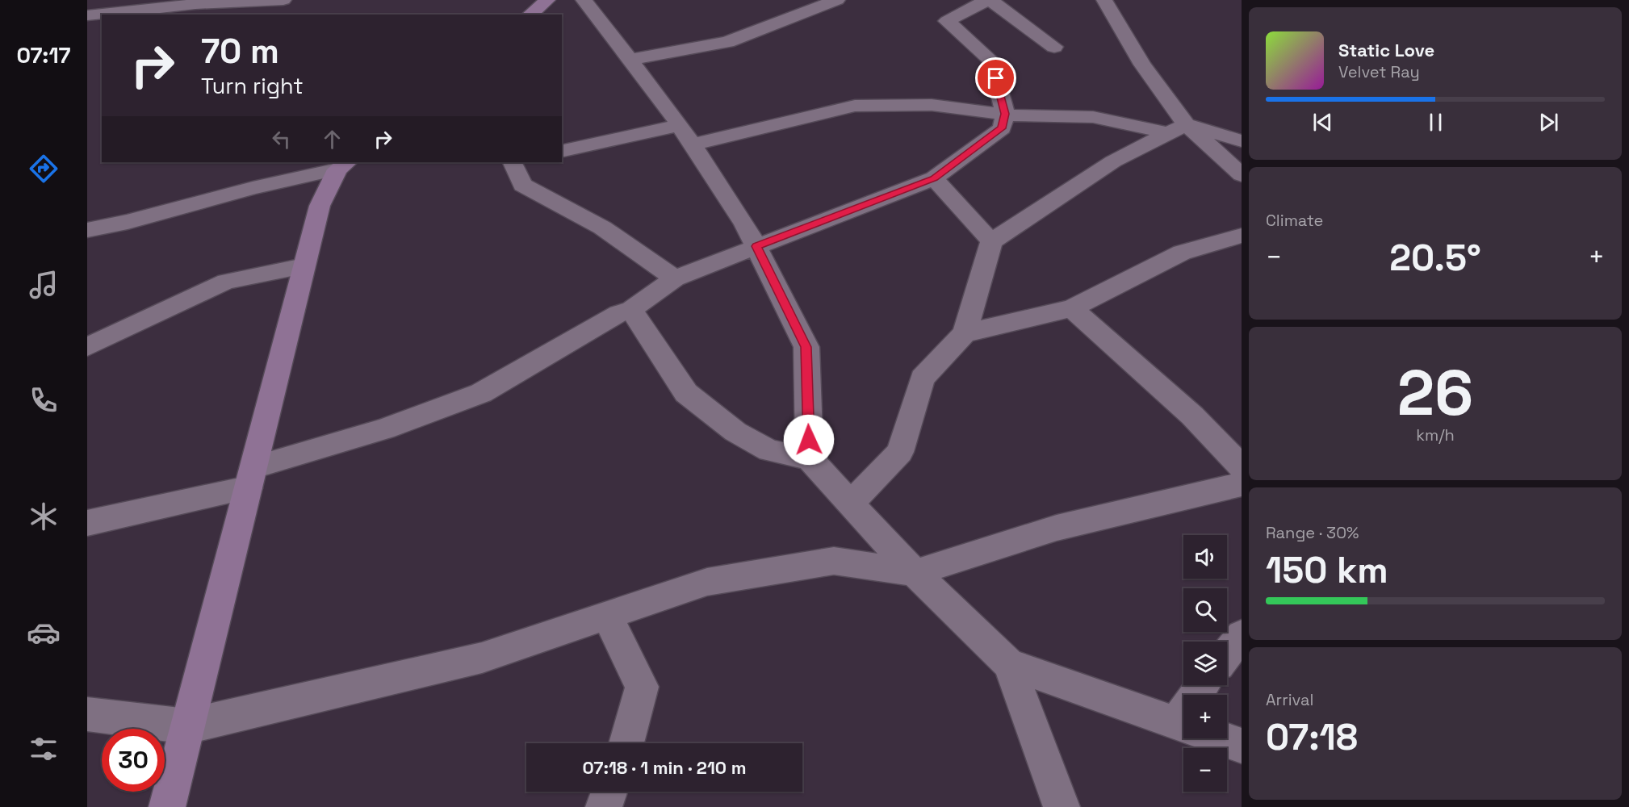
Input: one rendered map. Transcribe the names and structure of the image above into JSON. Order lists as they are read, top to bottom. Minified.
{"page":{"tabs":"07:17","turn":["70 m","Turn right"],"song":["Static Love","Velvet Ray"],"tile":["Climate",["26","km/h"],["Range · 30%","150 km"],["Arrival","07:18"]],"heat":["−","20.5°","+"],"map_buttons":["+","−"],"limit":"30","trip":"07:18 · 1 min · 210 m"}}
